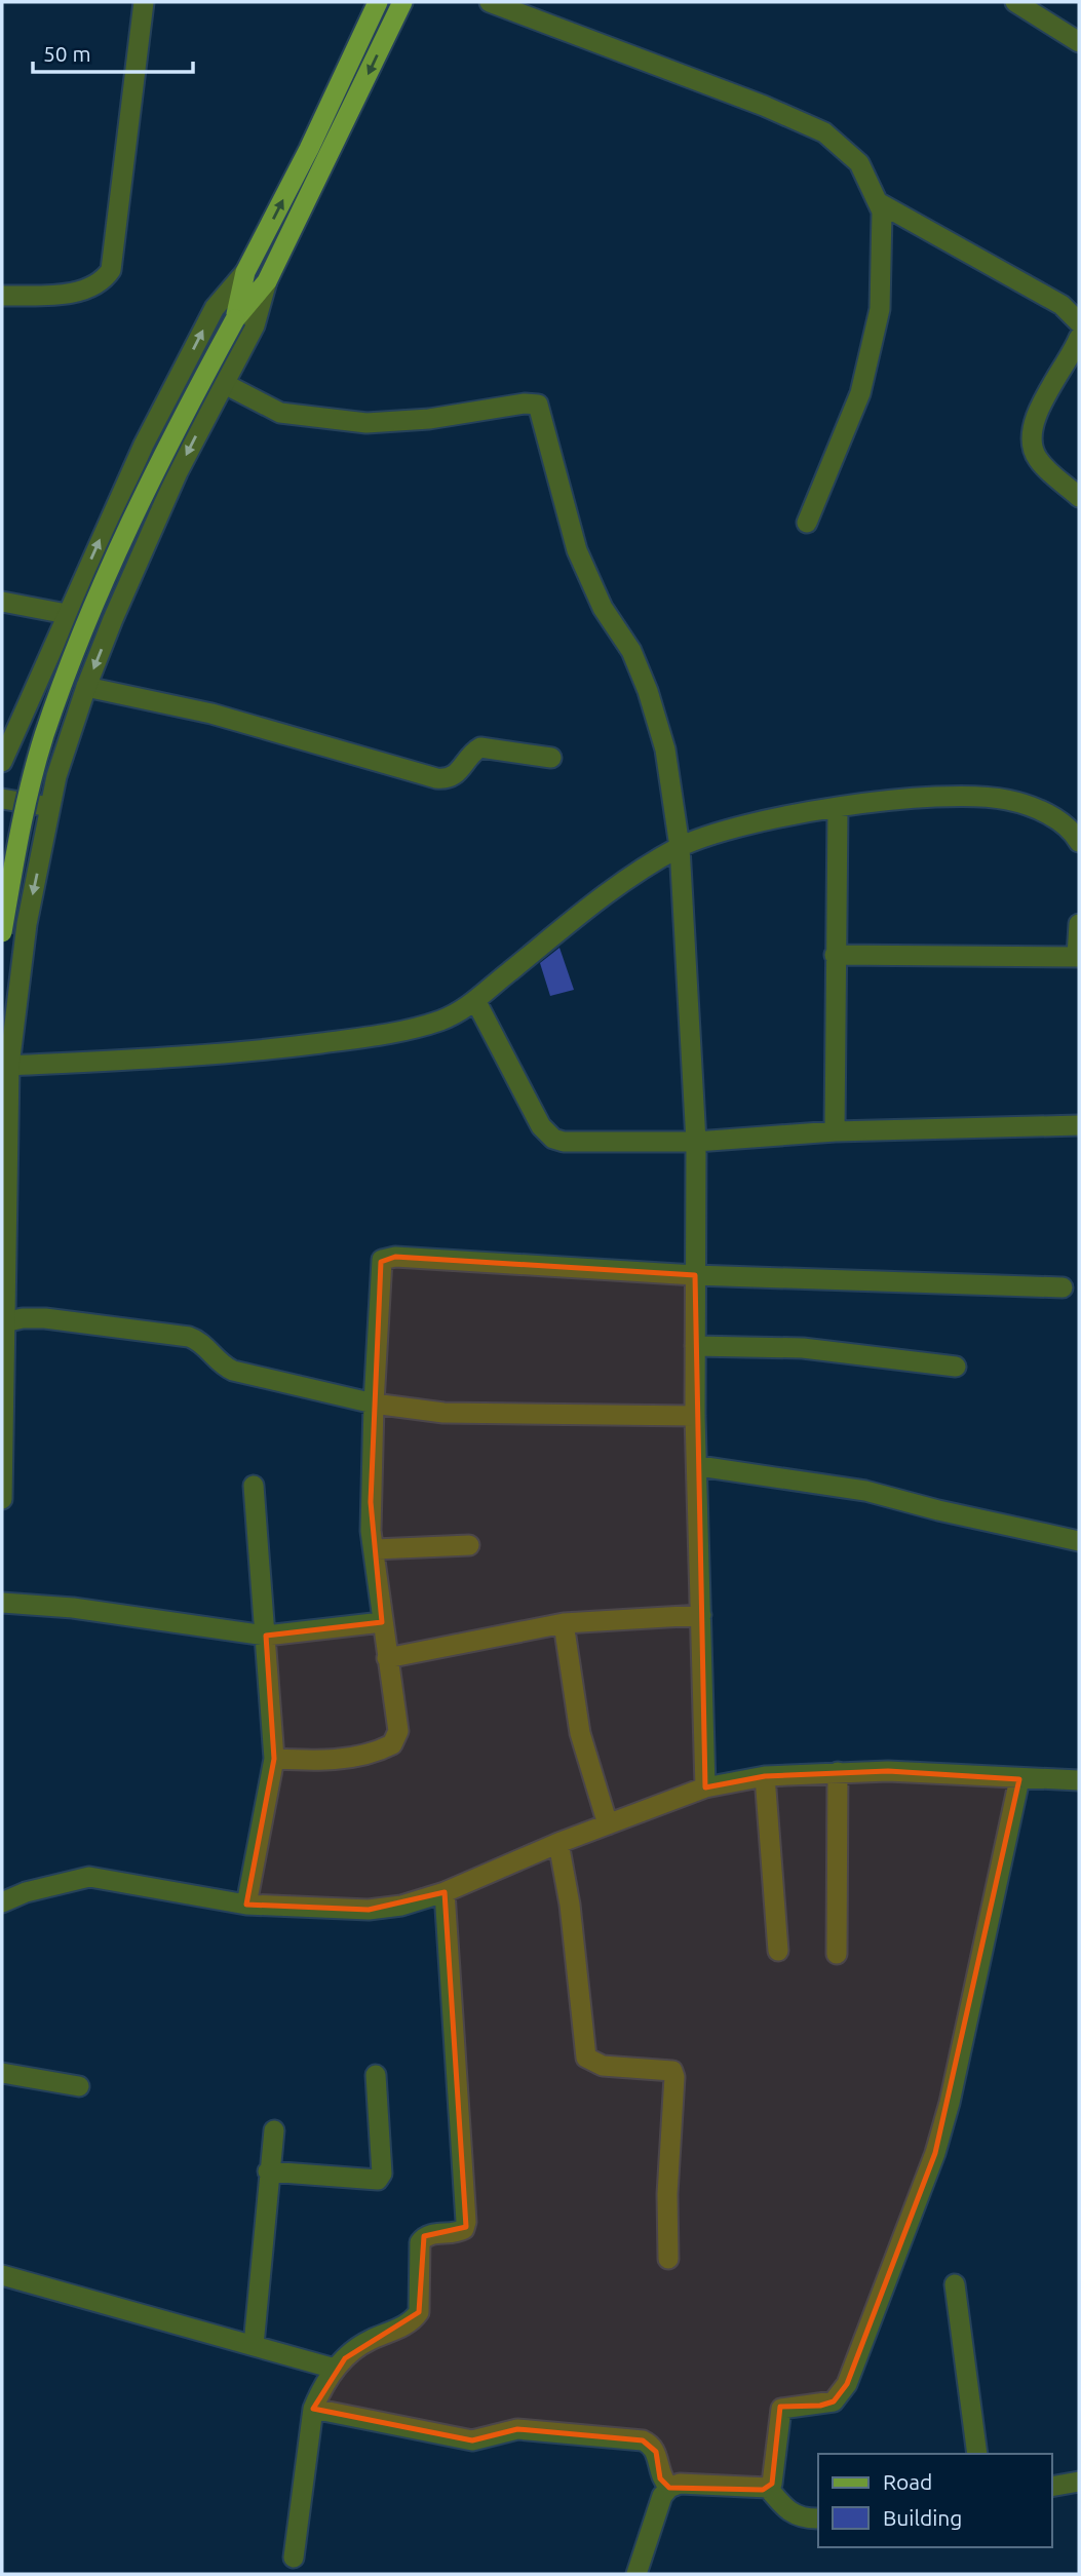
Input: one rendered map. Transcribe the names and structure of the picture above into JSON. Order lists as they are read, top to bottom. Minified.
{"legend":["Road","Building"],"scale_bar":"50 m"}
